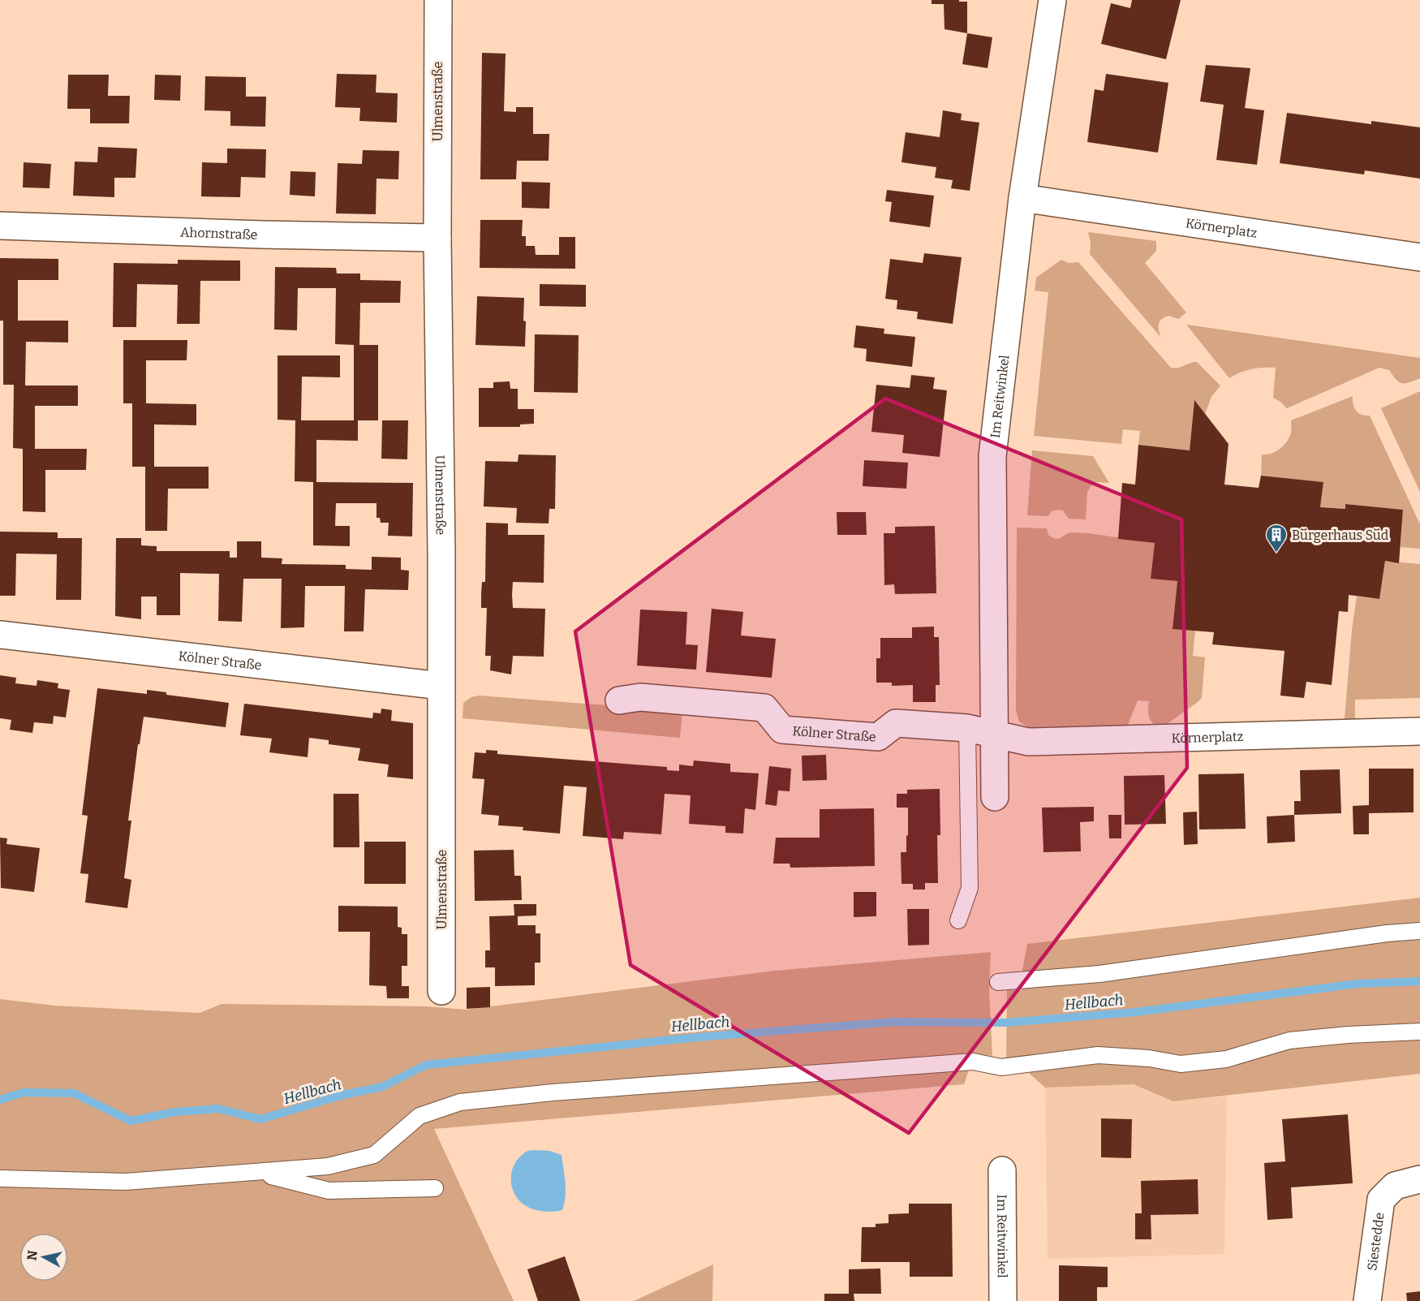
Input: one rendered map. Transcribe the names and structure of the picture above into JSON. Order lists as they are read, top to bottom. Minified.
{"streets":{"street":["Ulmenstraße","Körnerplatz","Ahornstraße","Im Reitwinkel","Kölner Straße","Siestedde"]},"crossings":[["Ulmenstraße","Ahornstraße"],["Ulmenstraße","Kölner Straße"],["Körnerplatz","Im Reitwinkel"],["Körnerplatz","Kölner Straße"],["Im Reitwinkel","Kölner Straße"]],"water":["Hellbach"],"places":{"building":["Bürgerhaus Süd"]},"north":"left"}
